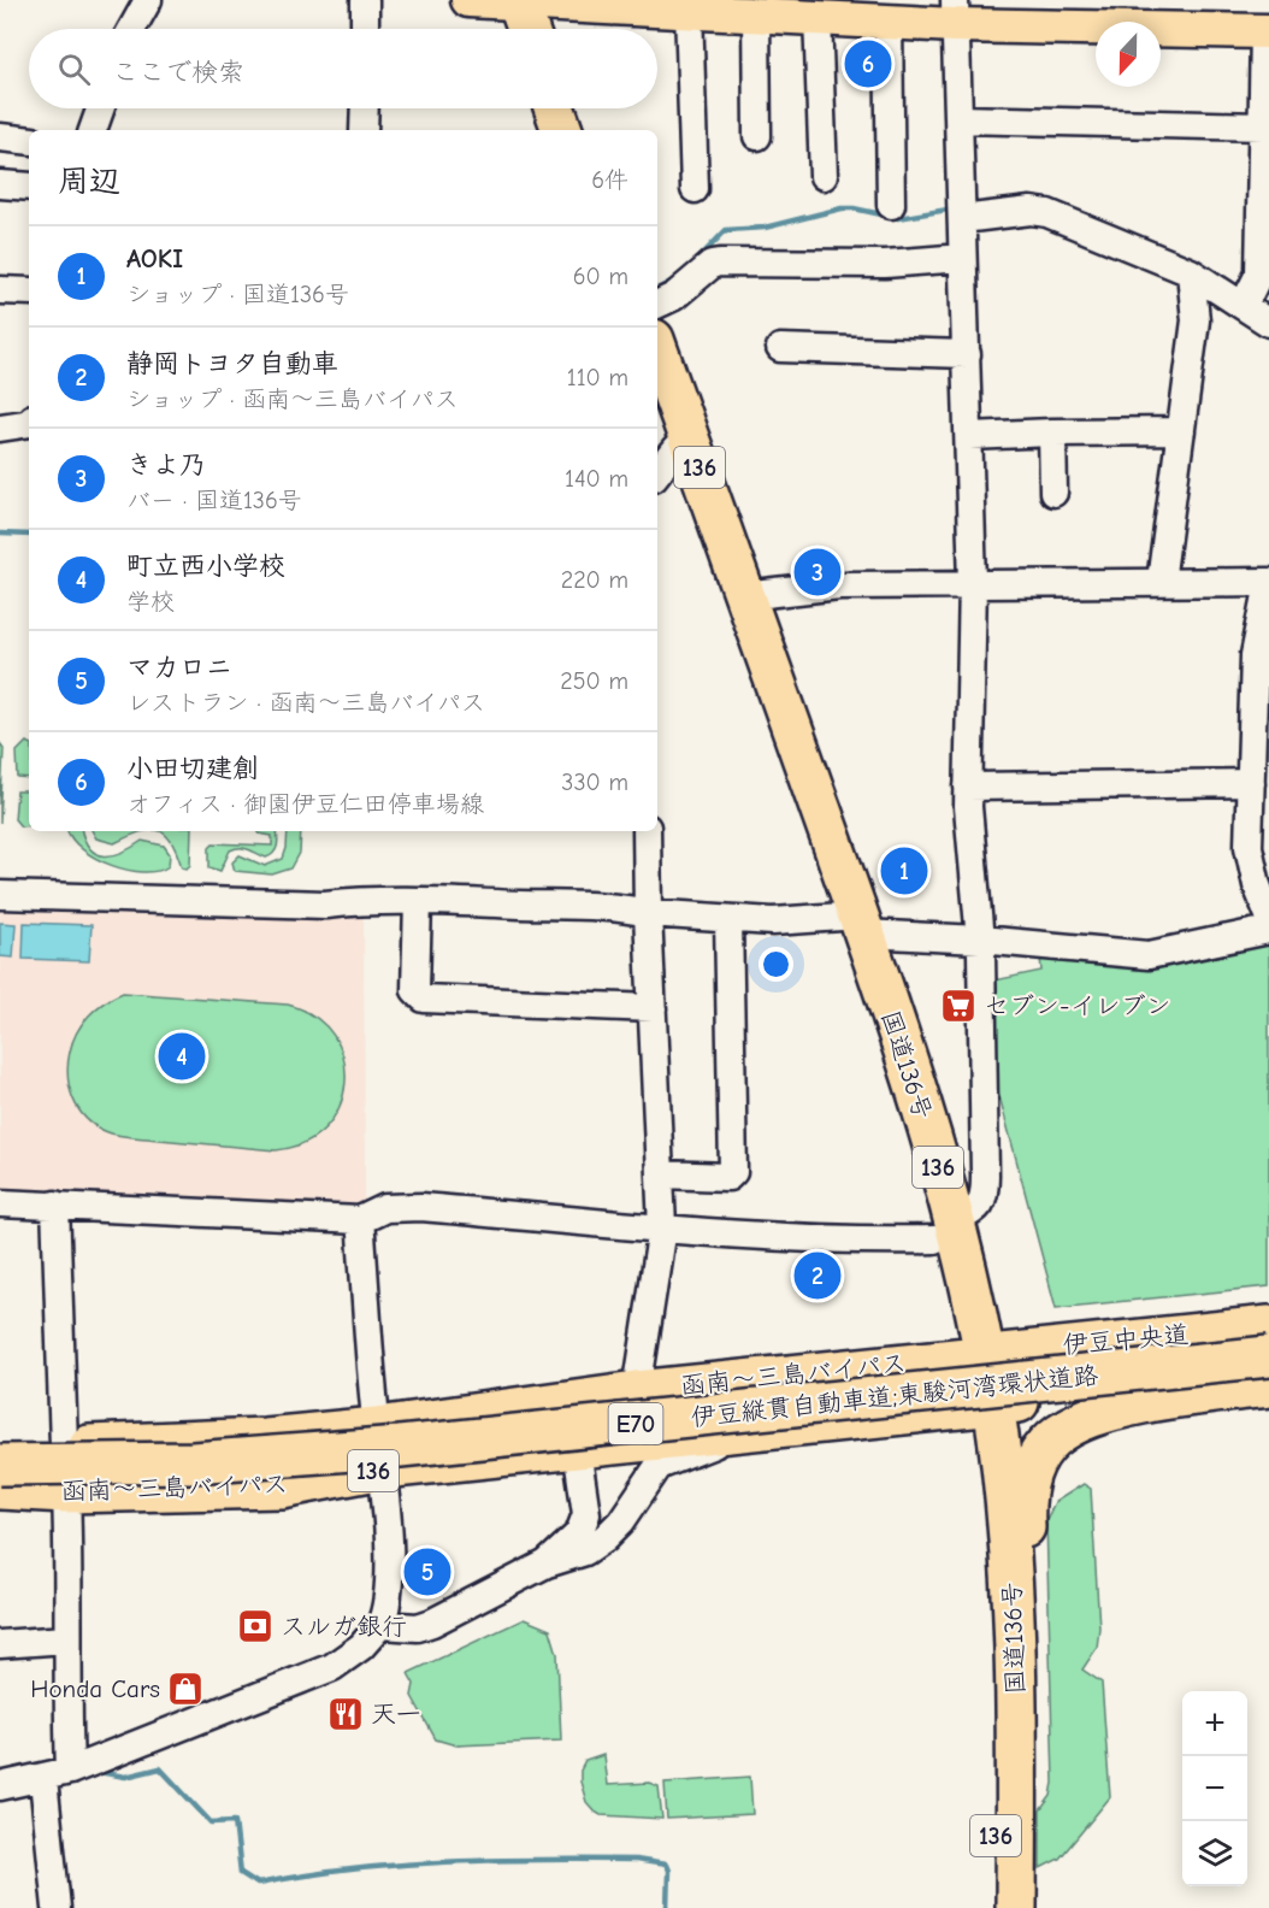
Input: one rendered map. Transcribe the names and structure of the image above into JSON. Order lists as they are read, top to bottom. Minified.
{"streets":{"highway":["136","国道136号","伊豆中央道","函南～三島バイパス","伊豆縦貫自動車道;東駿河湾環状道路","E70"]},"crossings":[["国道136号","伊豆中央道"],["国道136号","函南～三島バイパス"],["伊豆中央道","函南～三島バイパス"]],"places":{"supermarket":["セブン-イレブン"],"bank":["スルガ銀行"],"shop":["Honda Cars"],"restaurant":["天一"]},"north":"bottom","page":{"search":"ここで検索","pins":["6","3","1","4","2","5"],"heading":["周辺","6件"],"list":[{"mark":"1","name":"AOKI","note":"ショップ · 国道136号","value":"60 m"},{"mark":"2","name":"静岡トヨタ自動車","note":"ショップ · 函南～三島バイパス","value":"110 m"},{"mark":"3","name":"きよ乃","note":"バー · 国道136号","value":"140 m"},{"mark":"4","name":"町立西小学校","note":"学校","value":"220 m"},{"mark":"5","name":"マカロニ","note":"レストラン · 函南～三島バイパス","value":"250 m"},{"mark":"6","name":"小田切建創","note":"オフィス · 御園伊豆仁田停車場線","value":"330 m"}],"map_buttons":["+","−"]}}
